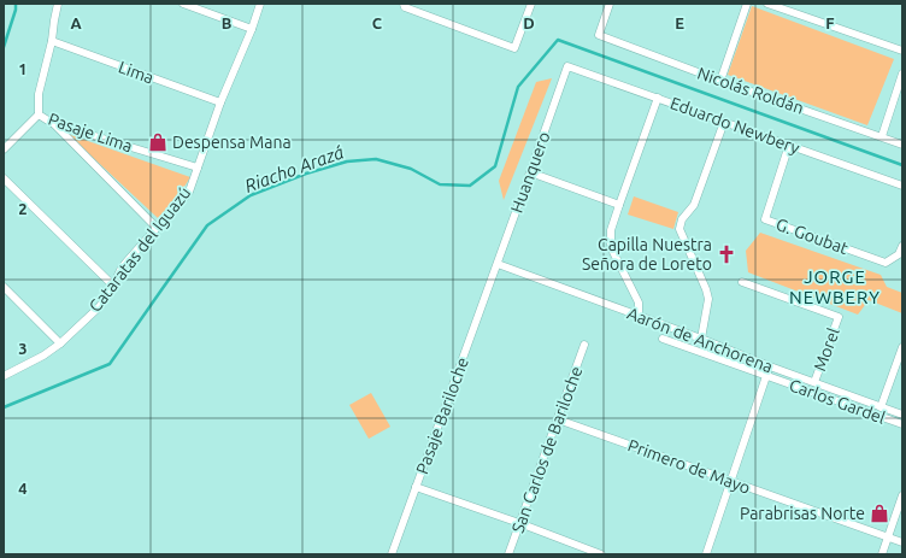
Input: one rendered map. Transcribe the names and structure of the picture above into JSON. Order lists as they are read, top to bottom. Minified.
{"streets":{"street":["Lima","Nicolás Roldán","Eduardo Newbery","Pasaje Lima","Huanquero","G. Goubat","Cataratas del Iguazú","Aarón de Anchorena","Morel","Carlos Gardel","Pasaje Bariloche","San Carlos de Bariloche","Primero de Mayo"]},"crossings":[["Lima","Cataratas del Iguazú"],["Eduardo Newbery","Huanquero"],["Eduardo Newbery","G. Goubat"],["Pasaje Lima","Cataratas del Iguazú"],["Huanquero","Aarón de Anchorena"],["Huanquero","Pasaje Bariloche"],["Aarón de Anchorena","Morel"],["San Carlos de Bariloche","Primero de Mayo"]],"districts":["JORGE NEWBERY"],"water":["Riacho Arazá"],"places":{"shop":["Despensa Mana","Parabrisas Norte"],"church":["Capilla Nuestra Señora de Loreto"]},"grid":{"columns":["A","B","C","D","E","F"],"rows":["1","2","3","4"]}}
